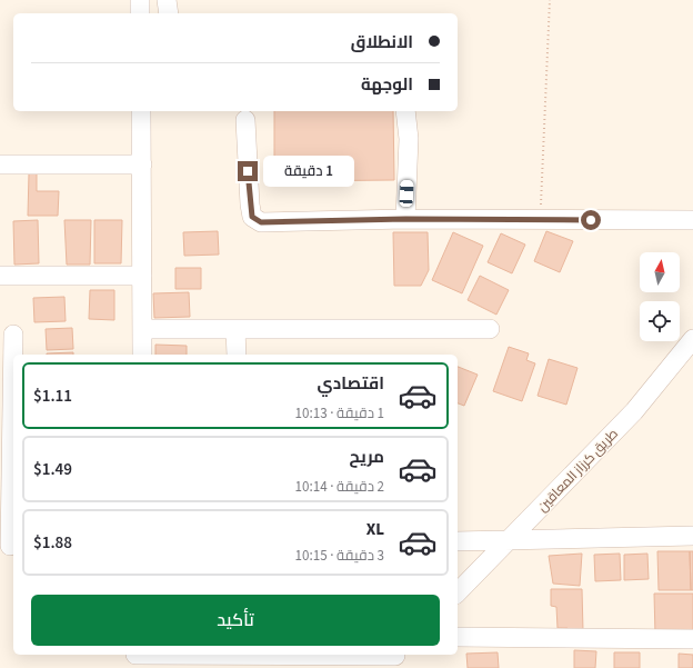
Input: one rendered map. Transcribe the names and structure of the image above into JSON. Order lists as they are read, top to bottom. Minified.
{"streets":{"street":["طريق كرزاز المعاقين"]},"north":"top","page":{"banner":["الانطلاق","الوجهة"],"bubble":"1 دقيقة","list":[{"name":"اقتصادي","note":"1 دقيقة · 10:13","value":"$1.11"},{"name":"مريح","note":"2 دقيقة · 10:14","value":"$1.49"},{"name":"XL","note":"3 دقيقة · 10:15","value":"$1.88"}],"buttons":"تأكيد"}}
